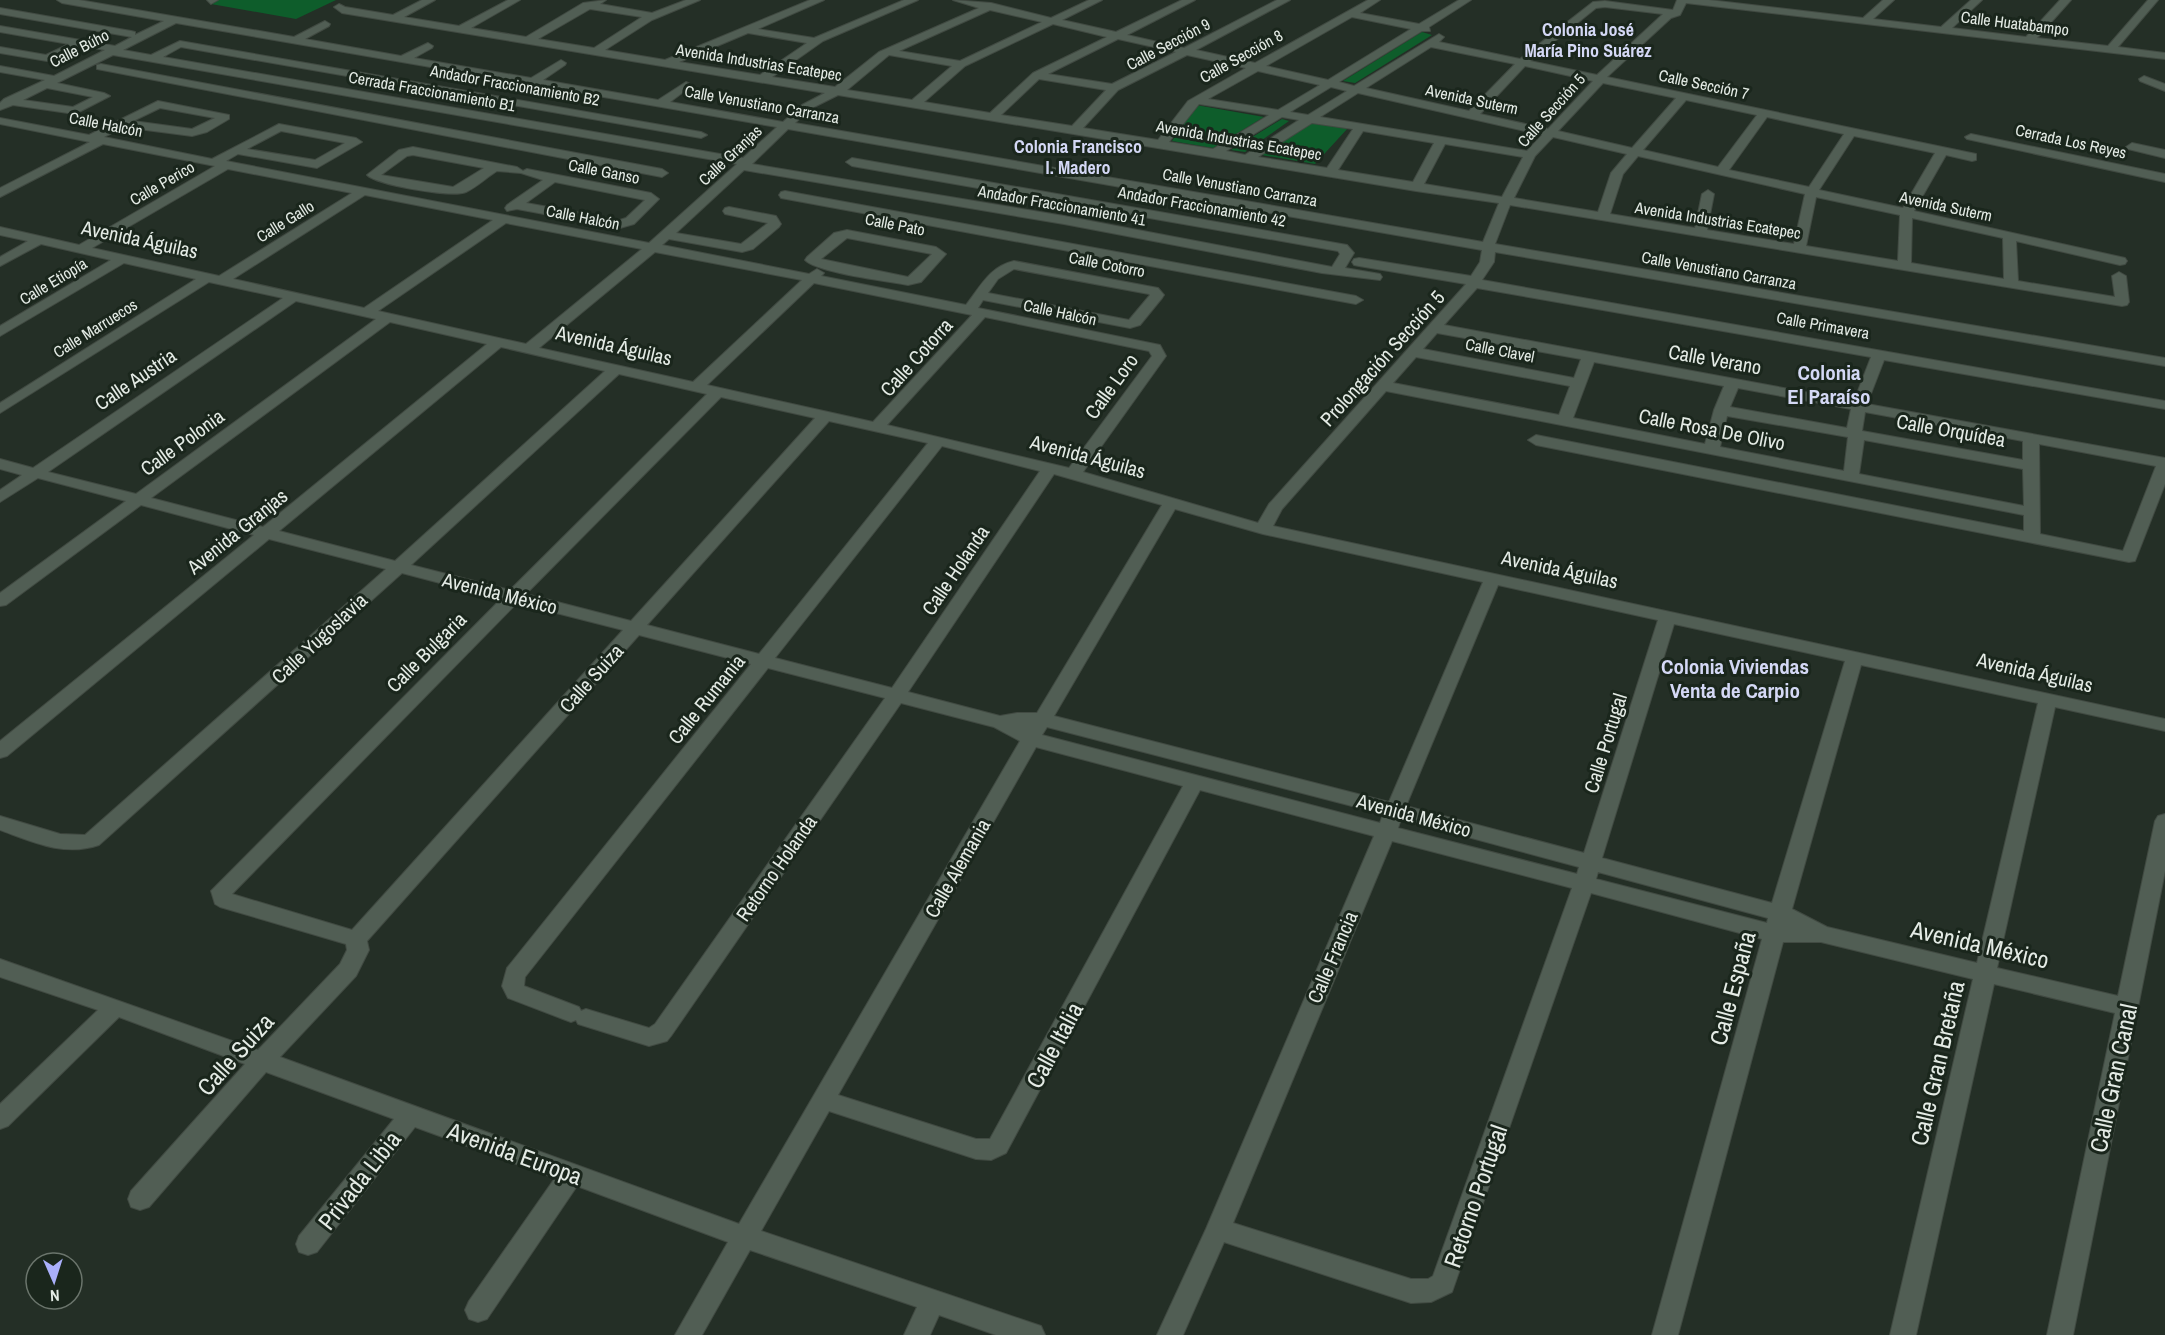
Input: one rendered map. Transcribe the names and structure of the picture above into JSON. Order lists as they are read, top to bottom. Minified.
{"streets":{"street":["Calle Huatabampo","Calle Sección 9","Calle Búho","Calle Sección 8","Avenida Industrias Ecatepec","Calle Sección 7","Andador Fraccionamiento B2","Cerrada Fraccionamiento B1","Avenida Suterm","Calle Venustiano Carranza","Calle Sección 5","Calle Halcón","Cerrada Los Reyes","Calle Granjas","Calle Ganso","Calle Perico","Andador Fraccionamiento 41","Andador Fraccionamiento 42","Calle Gallo","Calle Pato","Avenida Águilas","Calle Cotorro","Calle Etiopía","Calle Primavera","Calle Marruecos","Calle Clavel","Calle Cotorra","Prolongación Sección 5","Calle Verano","Calle Austria","Calle Loro","Calle Rosa De Olivo","Calle Orquídea","Calle Polonia","Avenida Granjas","Calle Holanda","Avenida México","Calle Yugoslavia","Calle Bulgaria","Calle Suiza","Calle Rumania","Calle Portugal","Retorno Holanda","Calle Alemania","Calle Francia","Calle España","Calle Italia","Calle Gran Bretaña","Calle Gran Canal","Avenida Europa","Privada Libia","Retorno Portugal"]},"crossings":[["Calle Huatabampo","Calle Sección 5"],["Calle Sección 9","Avenida Industrias Ecatepec"],["Calle Sección 9","Avenida Suterm"],["Calle Búho","Cerrada Fraccionamiento B1"],["Calle Búho","Calle Venustiano Carranza"],["Calle Sección 8","Avenida Industrias Ecatepec"],["Calle Sección 8","Avenida Suterm"],["Avenida Industrias Ecatepec","Calle Sección 5"],["Avenida Industrias Ecatepec","Calle Granjas"],["Avenida Industrias Ecatepec","Prolongación Sección 5"],["Calle Sección 7","Calle Sección 5"],["Andador Fraccionamiento B2","Cerrada Fraccionamiento B1"],["Cerrada Fraccionamiento B1","Calle Granjas"],["Cerrada Fraccionamiento B1","Andador Fraccionamiento 41"],["Avenida Suterm","Calle Sección 5"],["Avenida Suterm","Calle Granjas"],["Calle Venustiano Carranza","Calle Granjas"],["Calle Venustiano Carranza","Prolongación Sección 5"],["Calle Sección 5","Prolongación Sección 5"],["Calle Halcón","Calle Granjas"],["Calle Halcón","Calle Ganso"],["Calle Halcón","Calle Perico"],["Calle Halcón","Calle Gallo"],["Calle Halcón","Calle Cotorro"],["Calle Halcón","Calle Cotorra"],["Calle Halcón","Calle Loro"],["Calle Granjas","Andador Fraccionamiento 41"],["Calle Granjas","Avenida Águilas"],["Calle Ganso","Calle Gallo"],["Calle Ganso","Avenida Águilas"],["Calle Perico","Avenida Águilas"],["Andador Fraccionamiento 41","Andador Fraccionamiento 42"],["Andador Fraccionamiento 41","Calle Primavera"],["Andador Fraccionamiento 41","Prolongación Sección 5"],["Calle Gallo","Avenida Águilas"],["Calle Gallo","Calle Marruecos"],["Avenida Águilas","Calle Etiopía"],["Avenida Águilas","Calle Marruecos"],["Avenida Águilas","Calle Cotorra"],["Avenida Águilas","Prolongación Sección 5"],["Avenida Águilas","Calle Austria"],["Avenida Águilas","Calle Loro"],["Avenida Águilas","Calle Polonia"],["Avenida Águilas","Avenida Granjas"],["Avenida Águilas","Calle Holanda"],["Avenida Águilas","Calle Yugoslavia"],["Avenida Águilas","Calle Bulgaria"],["Avenida Águilas","Calle Suiza"],["Avenida Águilas","Calle Rumania"],["Avenida Águilas","Calle Portugal"],["Avenida Águilas","Calle Alemania"],["Avenida Águilas","Calle Francia"],["Avenida Águilas","Calle España"],["Avenida Águilas","Calle Gran Bretaña"],["Calle Cotorro","Calle Cotorra"],["Calle Primavera","Prolongación Sección 5"],["Calle Clavel","Prolongación Sección 5"],["Prolongación Sección 5","Calle Verano"],["Prolongación Sección 5","Calle Rosa De Olivo"],["Calle Austria","Avenida México"],["Calle Polonia","Avenida México"],["Avenida Granjas","Avenida México"],["Calle Holanda","Avenida México"],["Calle Holanda","Retorno Holanda"],["Avenida México","Calle Yugoslavia"],["Avenida México","Calle Bulgaria"],["Avenida México","Calle Suiza"],["Avenida México","Calle Rumania"],["Avenida México","Calle Portugal"],["Avenida México","Retorno Holanda"],["Avenida México","Calle Alemania"],["Avenida México","Calle Francia"],["Avenida México","Calle España"],["Avenida México","Calle Italia"],["Avenida México","Calle Gran Bretaña"],["Avenida México","Calle Gran Canal"],["Avenida México","Retorno Portugal"],["Calle Bulgaria","Calle Suiza"],["Calle Suiza","Avenida Europa"],["Calle Rumania","Retorno Holanda"],["Calle Portugal","Retorno Portugal"],["Calle Alemania","Calle Italia"],["Calle Alemania","Avenida Europa"],["Calle Francia","Retorno Portugal"],["Avenida Europa","Privada Libia"]],"districts":["Colonia José María Pino Suárez","Colonia Francisco I. Madero","Colonia El Paraíso","Colonia Viviendas Venta de Carpio"],"north":"bottom"}
